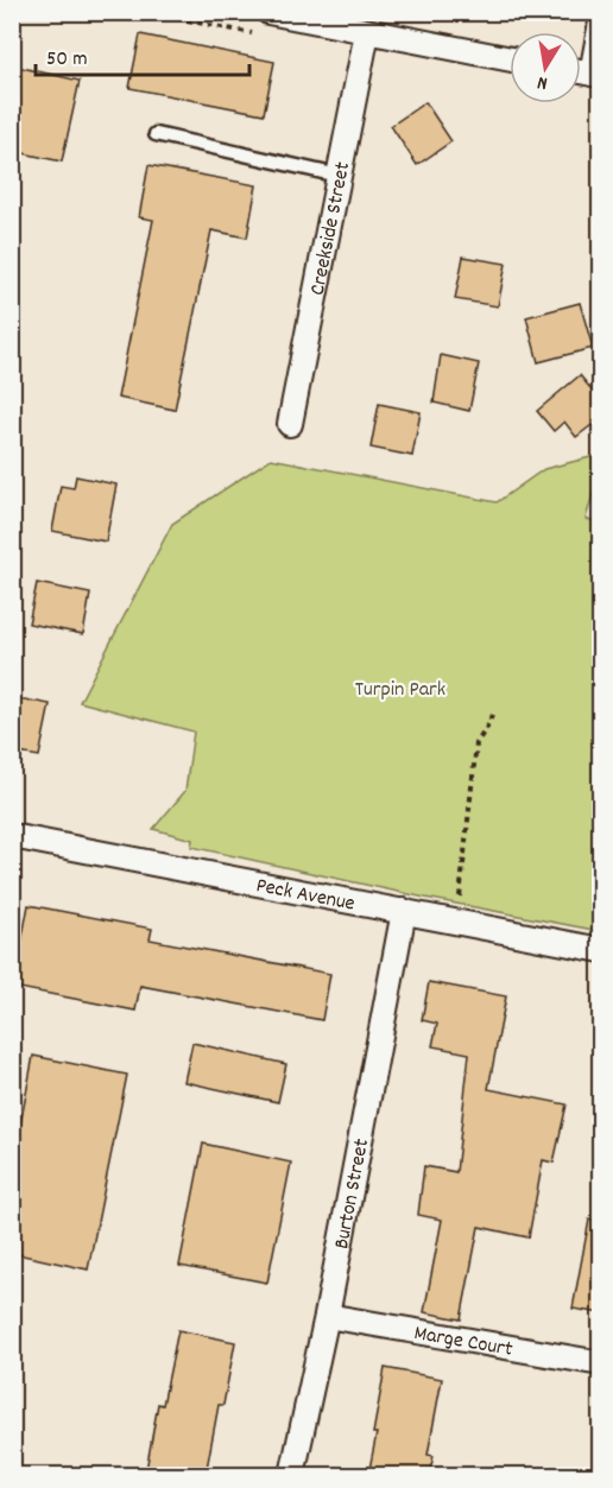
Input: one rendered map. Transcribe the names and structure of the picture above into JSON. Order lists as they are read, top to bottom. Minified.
{"streets":{"street":["Creekside Street","Peck Avenue","Burton Street","Marge Court"]},"crossings":[["Peck Avenue","Burton Street"],["Burton Street","Marge Court"]],"parks":["Turpin Park"],"scale_bar":"50 m","north":"bottom"}
